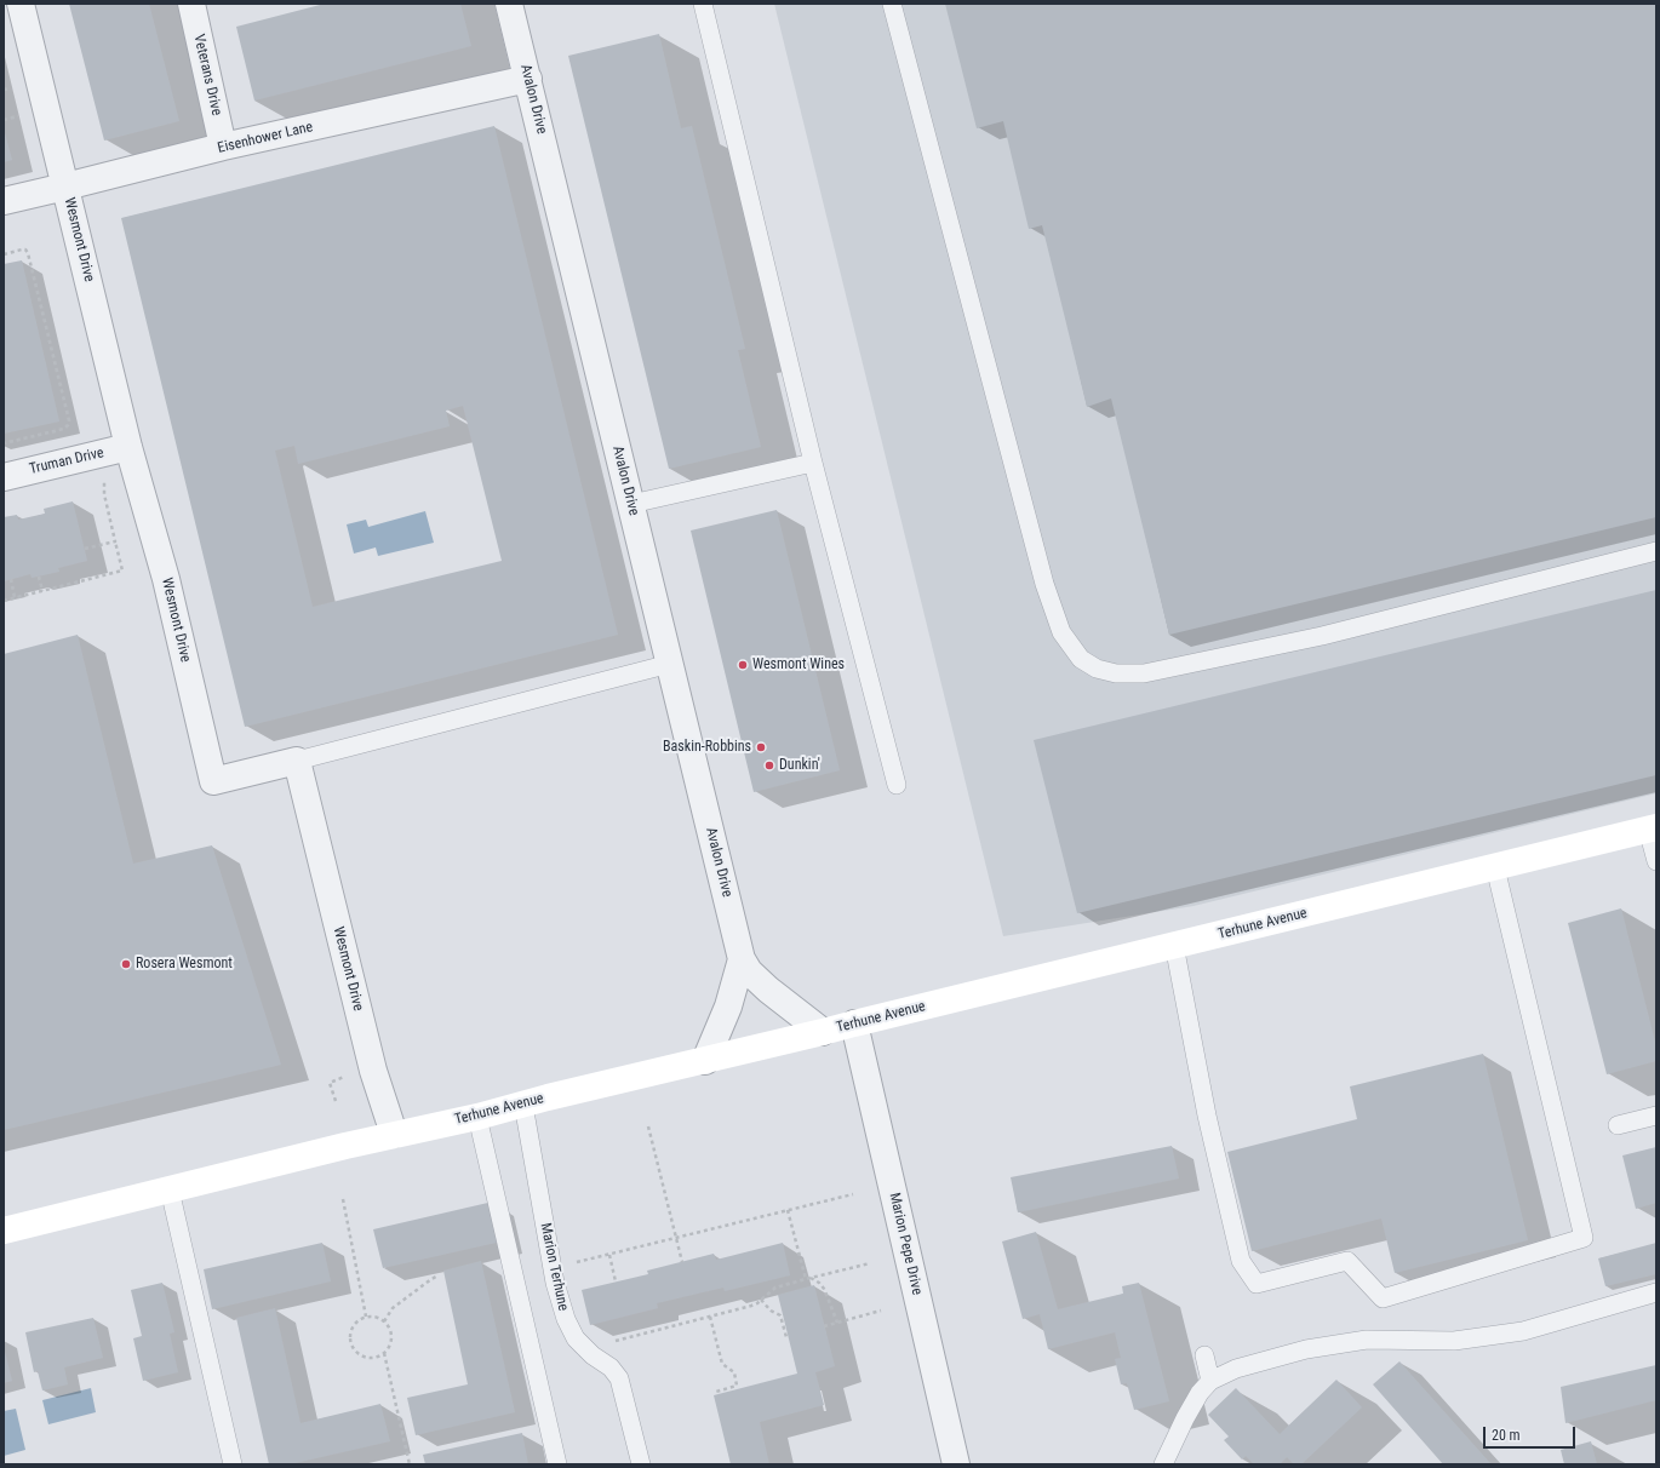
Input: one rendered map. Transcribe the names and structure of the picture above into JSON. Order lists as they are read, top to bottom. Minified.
{"streets":{"street":["Veterans Drive","Avalon Drive","Eisenhower Lane","Wesmont Drive","Truman Drive","Terhune Avenue","Marion Pepe Drive"],"lane":["Marion Terhune"]},"crossings":[["Veterans Drive","Eisenhower Lane"],["Avalon Drive","Eisenhower Lane"],["Avalon Drive","Terhune Avenue"],["Eisenhower Lane","Wesmont Drive"],["Wesmont Drive","Truman Drive"],["Wesmont Drive","Terhune Avenue"],["Terhune Avenue","Marion Pepe Drive"],["Terhune Avenue","Marion Terhune"]],"places":["Wesmont Wines","Baskin-Robbins","Dunkin'","Rosera Wesmont"],"scale_bar":"20 m"}
